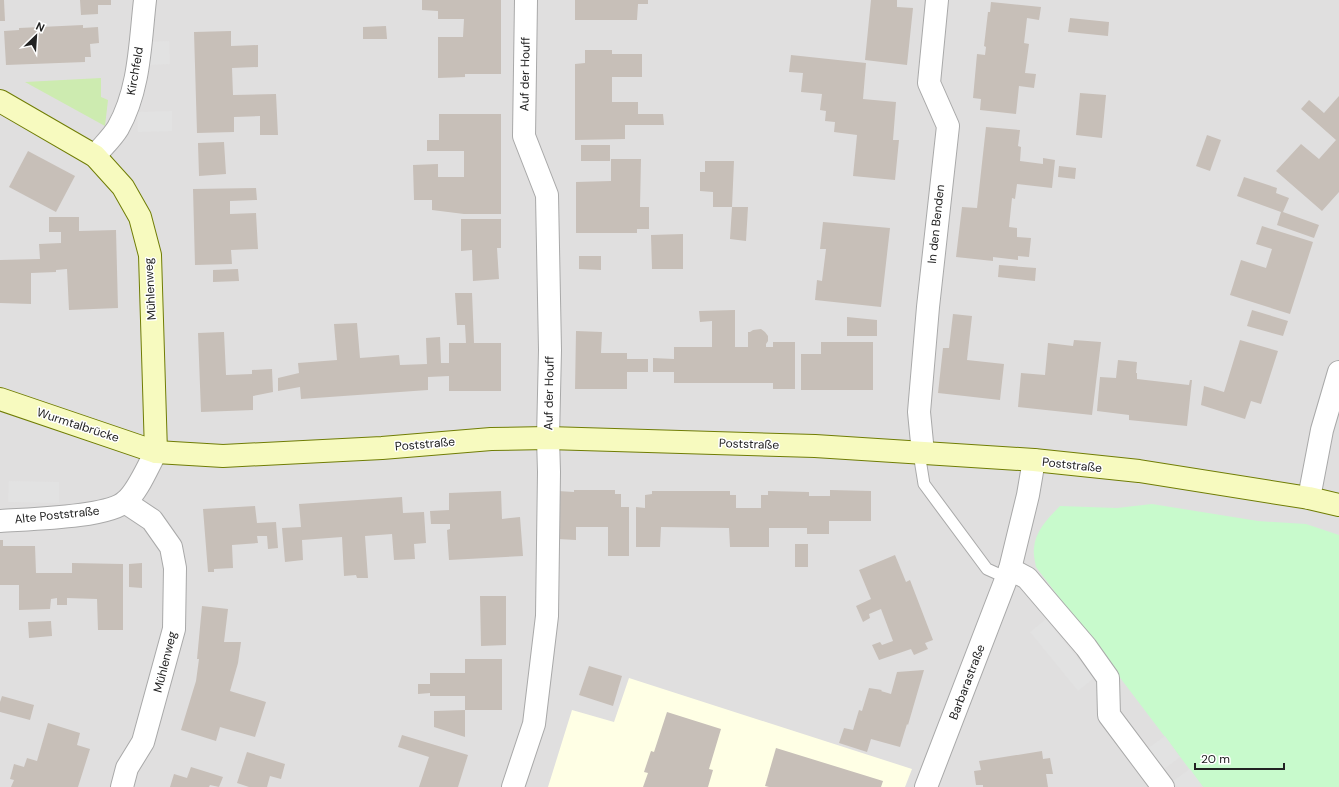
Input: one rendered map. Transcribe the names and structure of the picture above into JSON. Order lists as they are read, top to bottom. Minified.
{"streets":{"main road":["Mühlenweg","Wurmtalbrücke","Poststraße"],"street":["Kirchfeld","Auf der Houff","In den Benden","Alte Poststraße","Barbarastraße"]},"crossings":[["Kirchfeld","Mühlenweg"],["Auf der Houff","Poststraße"],["In den Benden","Poststraße"],["Mühlenweg","Wurmtalbrücke"],["Mühlenweg","Poststraße"],["Mühlenweg","Alte Poststraße"],["Wurmtalbrücke","Poststraße"],["Wurmtalbrücke","Alte Poststraße"],["Poststraße","Alte Poststraße"],["Poststraße","Barbarastraße"]],"scale_bar":"20 m","north":"top right"}
